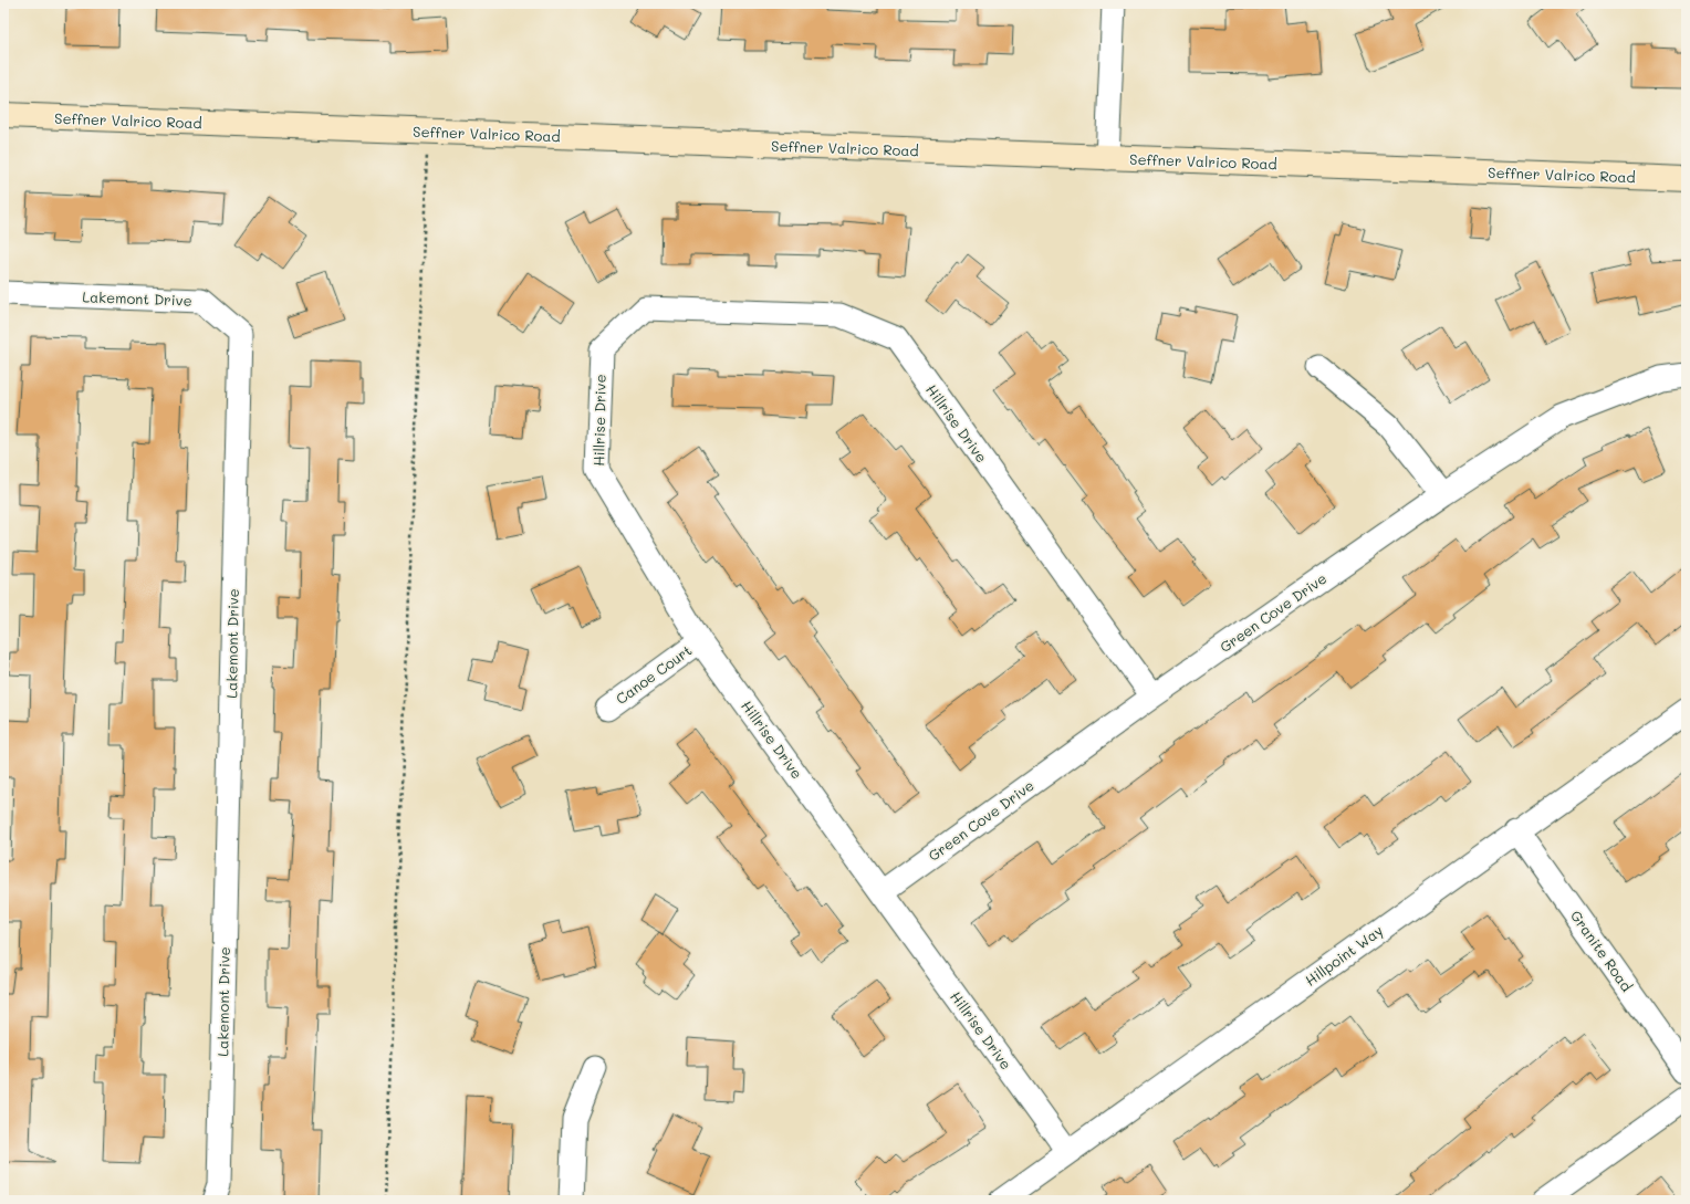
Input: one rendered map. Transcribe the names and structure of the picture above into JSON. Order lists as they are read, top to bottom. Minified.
{"streets":{"street":["Seffner Valrico Road","Lakemont Drive","Hillrise Drive","Green Cove Drive","Canoe Court","Granite Road","Hillpoint Way"]},"crossings":[["Hillrise Drive","Green Cove Drive"],["Hillrise Drive","Canoe Court"],["Hillrise Drive","Hillpoint Way"],["Granite Road","Hillpoint Way"]]}
